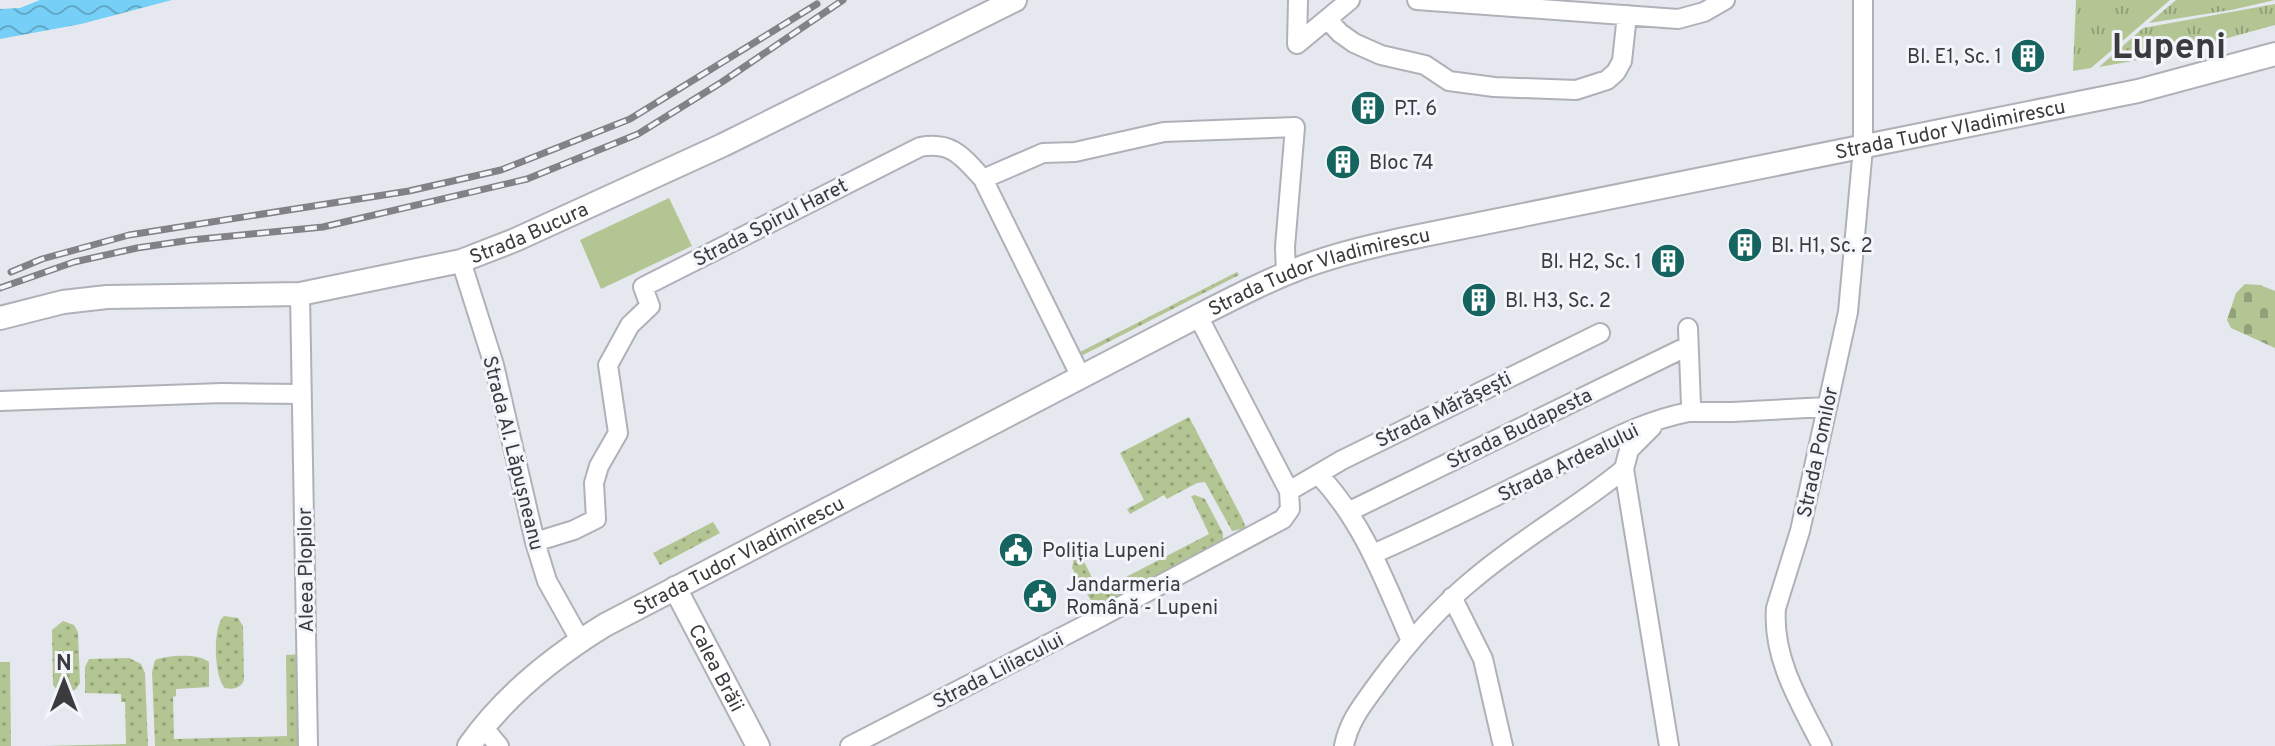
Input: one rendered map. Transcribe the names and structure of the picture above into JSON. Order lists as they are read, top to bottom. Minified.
{"streets":{"main road":["Strada Tudor Vladimirescu","Strada Bucura","Calea Brăii"],"street":["Strada Spirul Haret","Strada Mărășești","Strada Budapesta","Strada Pomilor","Strada Al. Lăpușneanu","Strada Ardealului","Aleea Plopilor","Strada Liliacului"]},"crossings":[["Strada Tudor Vladimirescu","Strada Spirul Haret"],["Strada Tudor Vladimirescu","Strada Pomilor"],["Strada Tudor Vladimirescu","Strada Al. Lăpușneanu"],["Strada Tudor Vladimirescu","Calea Brăii"],["Strada Spirul Haret","Strada Al. Lăpușneanu"],["Strada Bucura","Strada Al. Lăpușneanu"],["Strada Bucura","Aleea Plopilor"],["Strada Mărășești","Strada Liliacului"],["Strada Budapesta","Strada Ardealului"],["Strada Pomilor","Strada Ardealului"]],"districts":["Lupeni"],"places":{"building":["Bl. E1, Sc. 1","P.T. 6","Bloc 74","Bl. H1, Sc. 2","Bl. H2, Sc. 1","Bl. H3, Sc. 2"],"public building":["Poliția Lupeni","Jandarmeria Română - Lupeni"]},"north":"top"}
